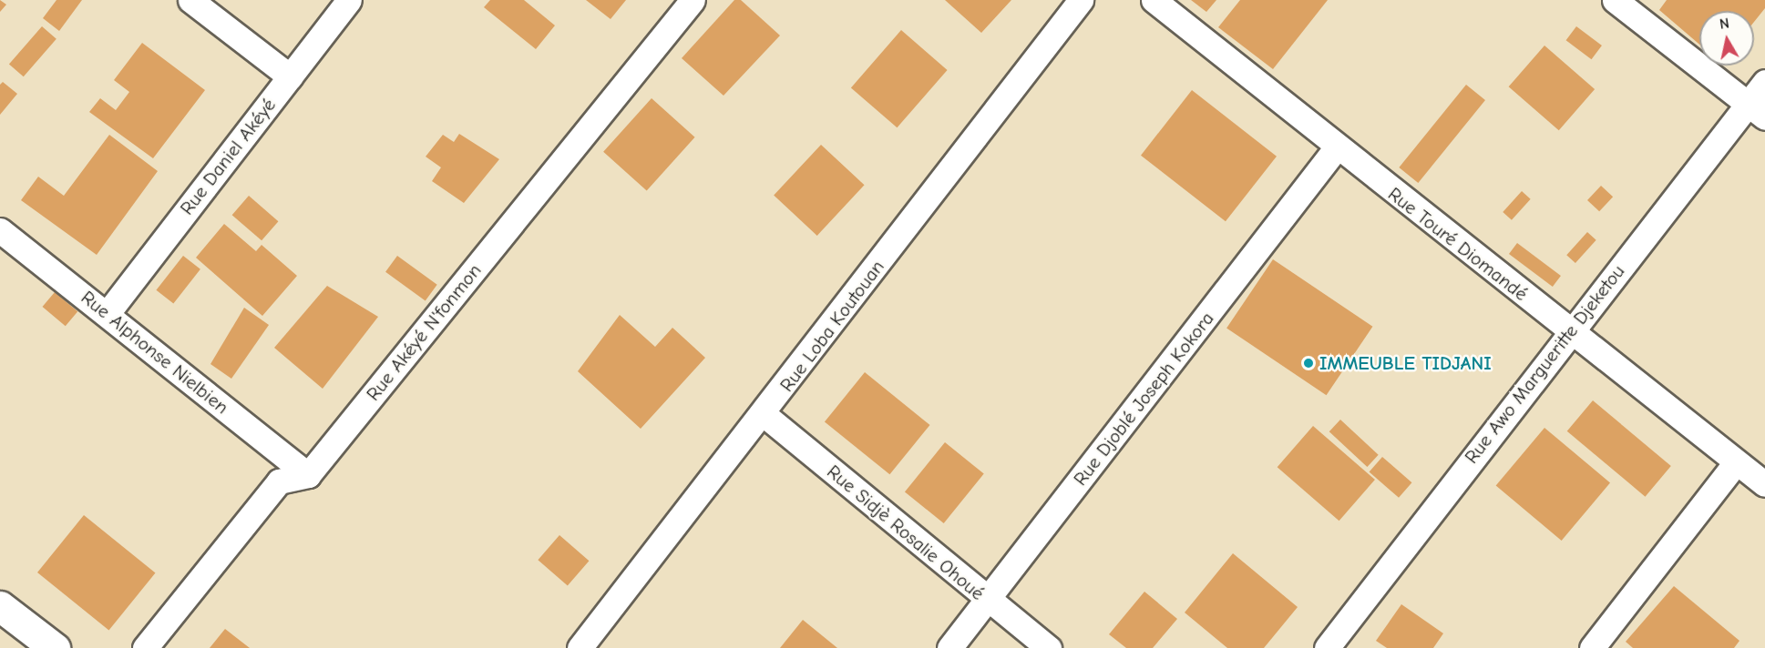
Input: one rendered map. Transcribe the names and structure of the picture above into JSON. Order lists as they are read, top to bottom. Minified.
{"streets":{"street":["Rue Daniel Akéyé","Rue Touré Diomandé","Rue Loba Koutouan","Rue Akéyé N'fonmon","Rue Alphonse Nielbien","Rue Awo Margueritte Djeketou","Rue Djoblé Joseph Kokora","Rue Sidjè Rosalie Ohoué"]},"crossings":[["Rue Daniel Akéyé","Rue Alphonse Nielbien"],["Rue Touré Diomandé","Rue Awo Margueritte Djeketou"],["Rue Touré Diomandé","Rue Djoblé Joseph Kokora"],["Rue Loba Koutouan","Rue Sidjè Rosalie Ohoué"],["Rue Akéyé N'fonmon","Rue Alphonse Nielbien"],["Rue Djoblé Joseph Kokora","Rue Sidjè Rosalie Ohoué"]],"places":["IMMEUBLE TIDJANI"],"north":"top"}
